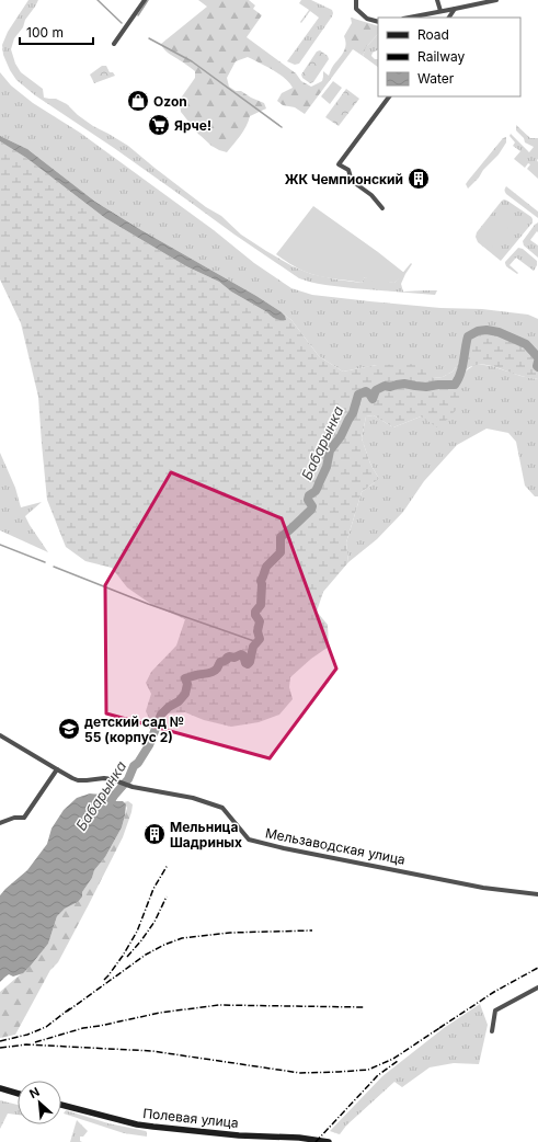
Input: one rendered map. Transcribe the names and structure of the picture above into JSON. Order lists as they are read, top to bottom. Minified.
{"streets":{"street":["Мельзаводская улица","Полевая улица"]},"water":["Бабарынка"],"places":{"shop":["Ozon"],"supermarket":["Ярче!"],"building":["ЖК Чемпионский","Мельница Шадриных"],"school or university":["детский сад № 55 (корпус 2)"]},"legend":["Road","Railway","Water"],"scale_bar":"100 m","north":"top left"}
